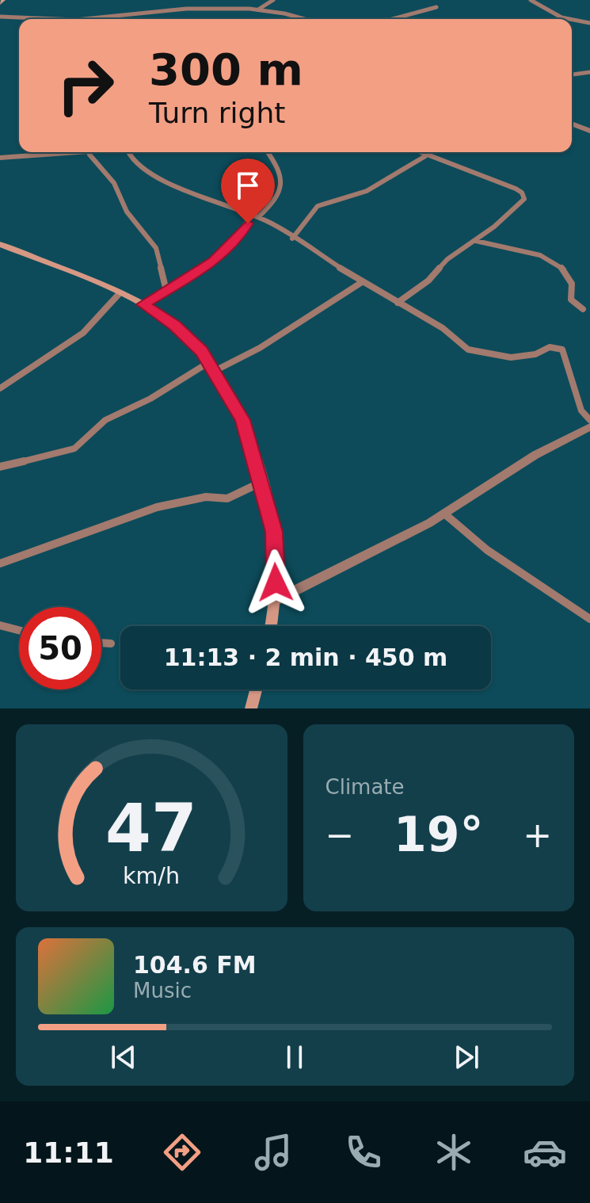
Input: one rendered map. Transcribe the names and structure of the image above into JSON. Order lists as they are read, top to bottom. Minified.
{"page":{"turn":["300 m","Turn right"],"limit":"50","trip":"11:13 · 2 min · 450 m","tile":"Climate","heat":["−","19°","+"],"song":["104.6 FM","Music"],"tabs":"11:11","gauge":["47","km/h"]}}
